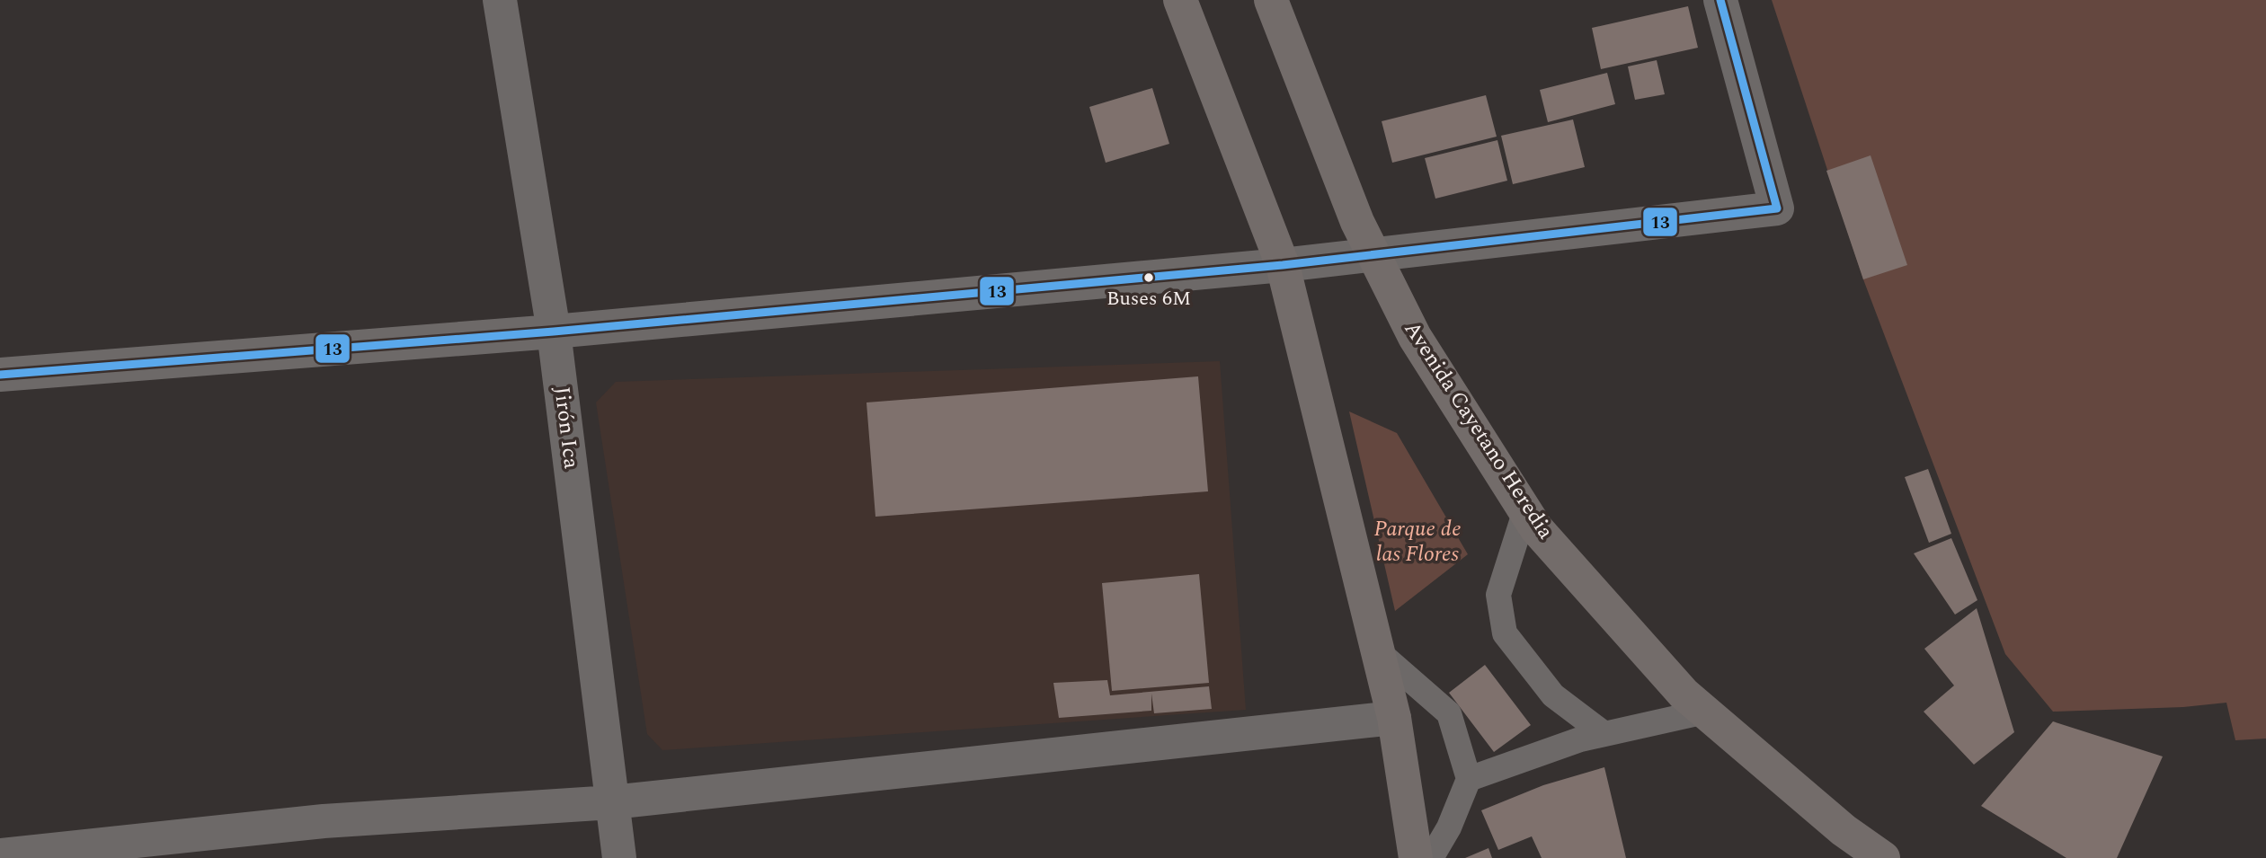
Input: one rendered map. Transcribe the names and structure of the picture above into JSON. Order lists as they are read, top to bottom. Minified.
{"streets":{"main road":["Avenida Cayetano Heredia"],"street":["Jirón Ica"]},"parks":["Parque de las Flores"],"places":["Buses 6M"],"lines":["transit line 13"]}
